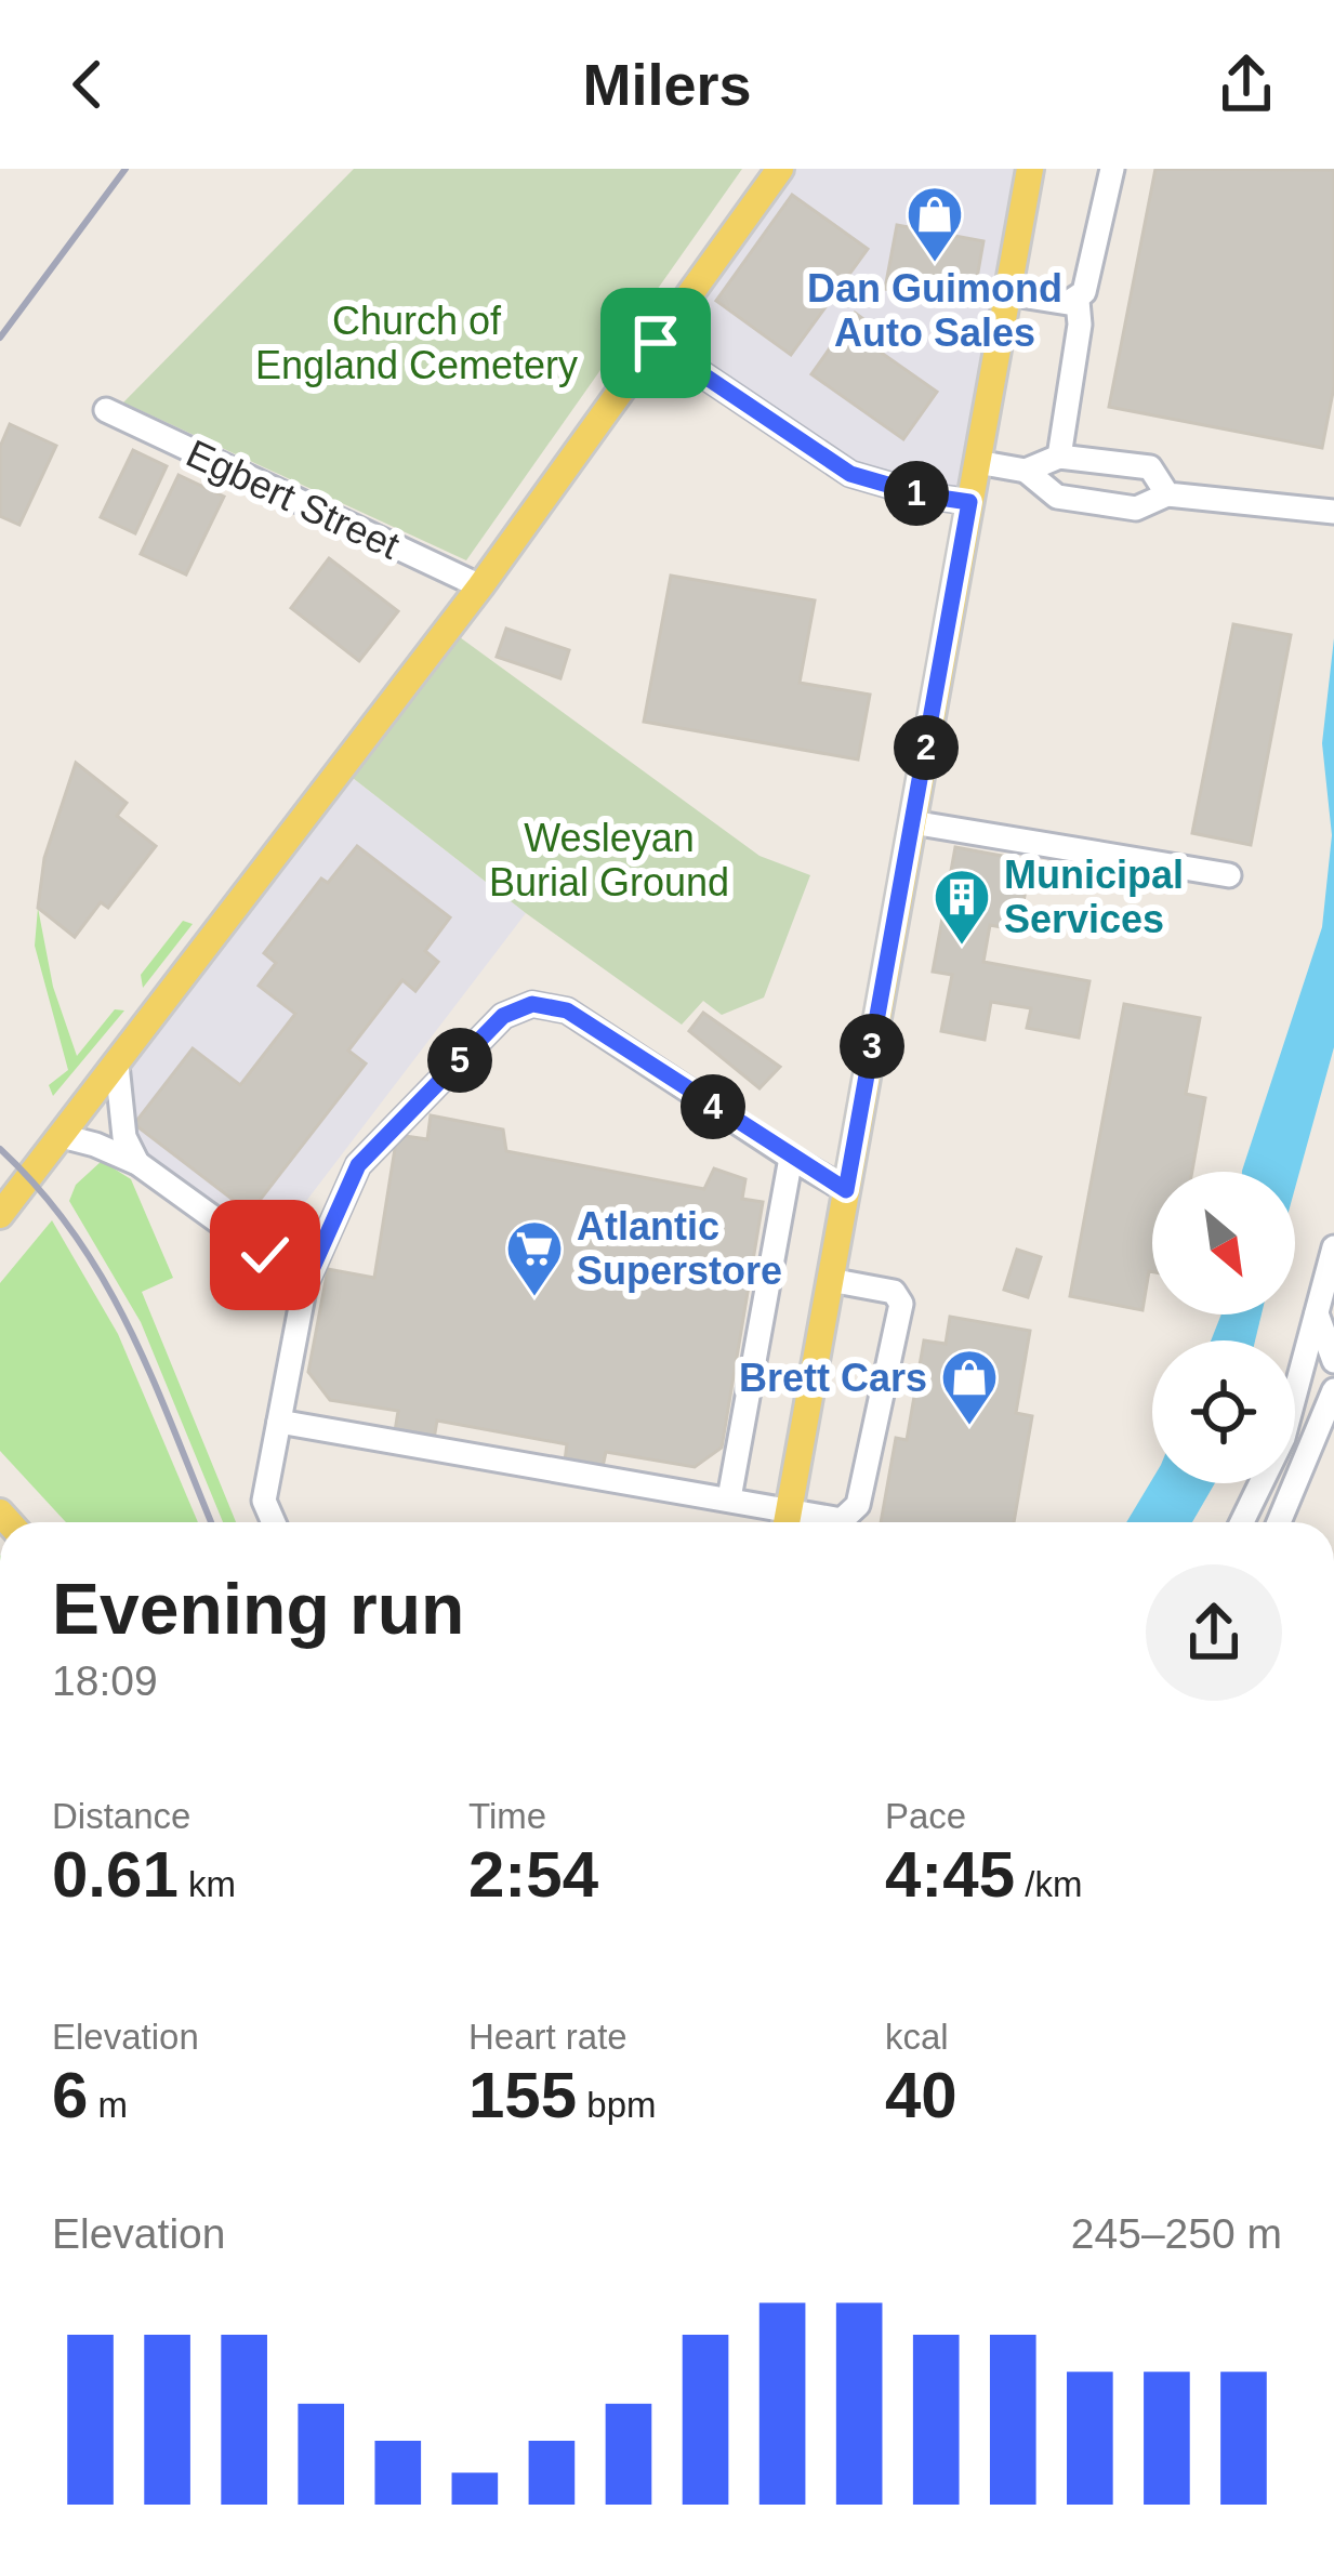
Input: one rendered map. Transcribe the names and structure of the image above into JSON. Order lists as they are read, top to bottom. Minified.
{"streets":{"street":["Egbert Street"]},"parks":["Church of England Cemetery","Wesleyan Burial Ground"],"places":{"shop":["Dan Guimond Auto Sales","Brett Cars"],"building":["Municipal Services"],"supermarket":["Atlantic Superstore"]},"north":"bottom right","page":{"header":"Milers","pins":["1","2","3","5","4"],"heading":["Evening run","18:09"],"stats":[["Distance","0.61 km"],["Time","2:54"],["Pace","4:45 /km"],["Elevation","6 m"],["Heart rate","155 bpm"],["kcal","40"]],"chart":["Elevation","245–250 m"]}}
